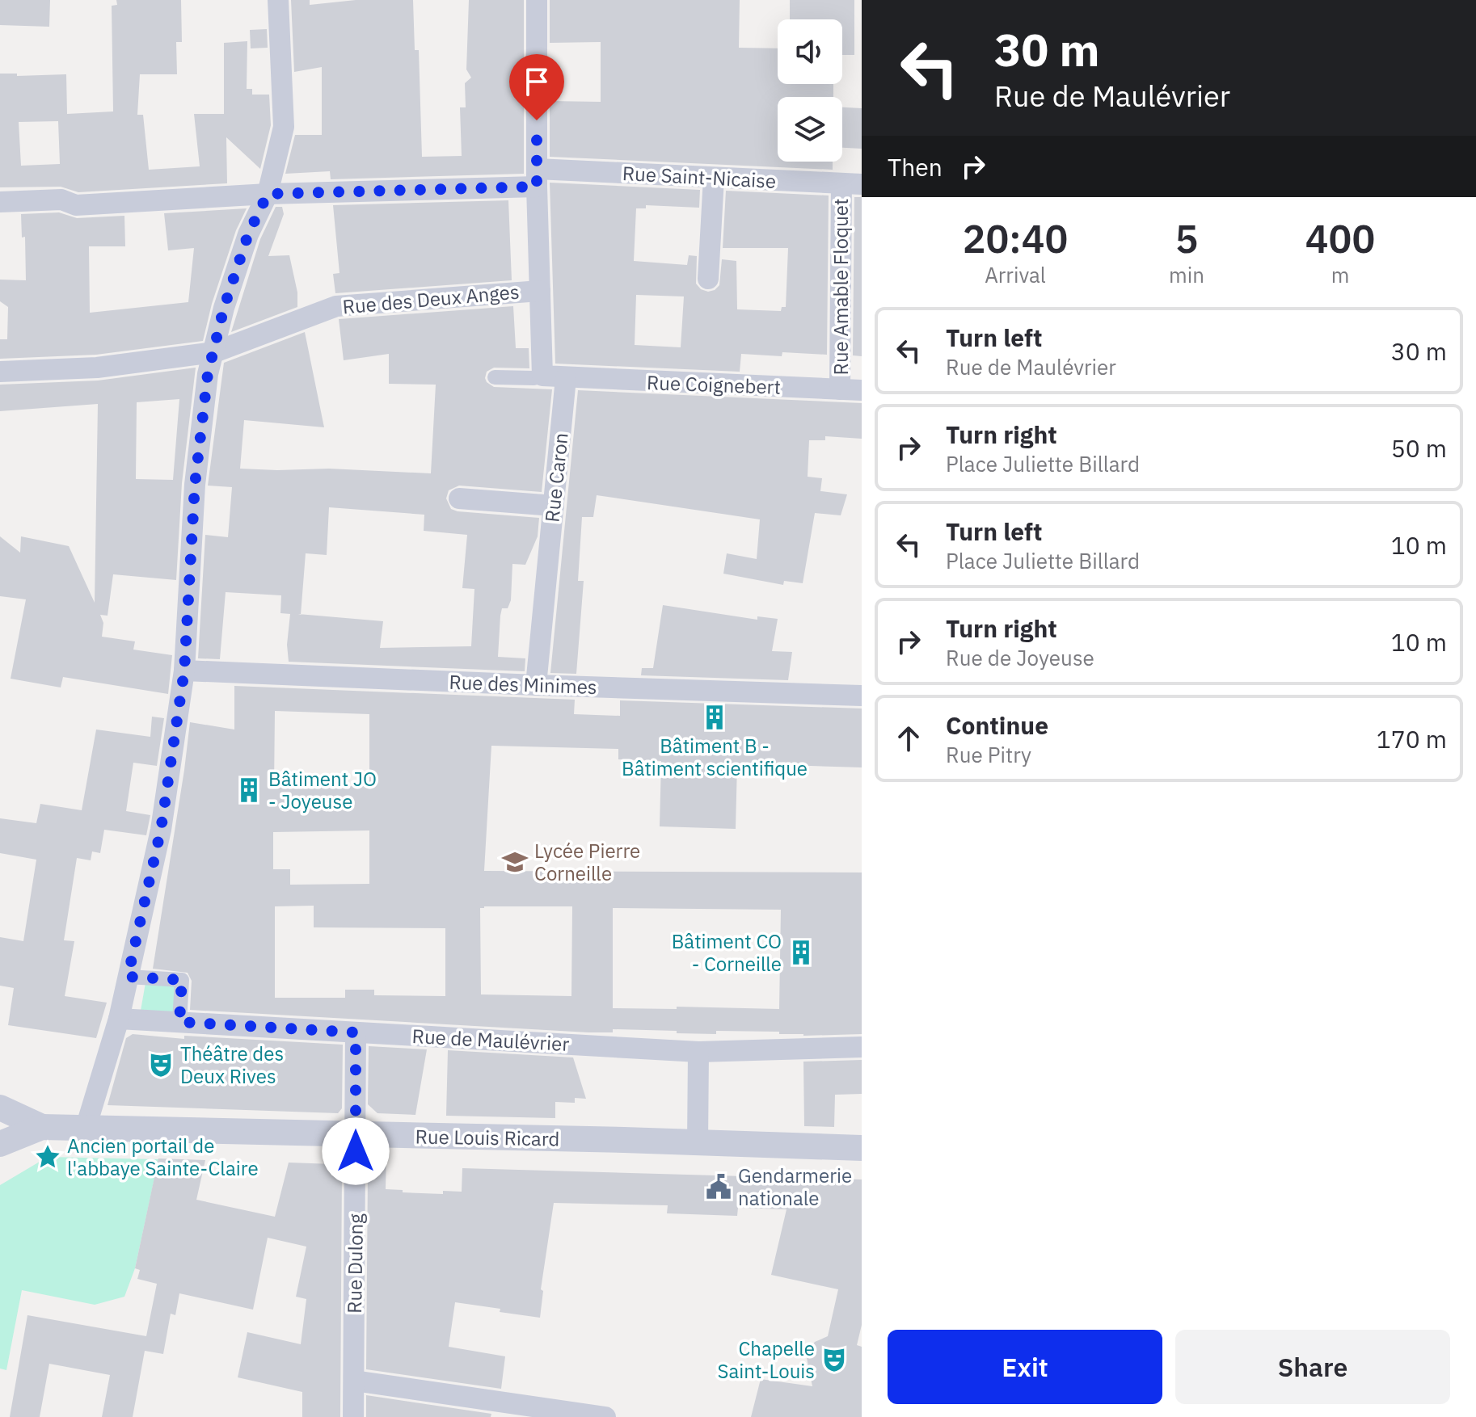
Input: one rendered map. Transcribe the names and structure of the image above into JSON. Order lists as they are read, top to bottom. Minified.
{"streets":{"street":["Rue Saint-Nicaise","Rue Amable Floquet","Rue des Deux Anges","Rue Coignebert","Rue Caron","Rue des Minimes","Rue de Maulévrier","Rue Louis Ricard","Rue Dulong"]},"crossings":[["Rue Saint-Nicaise","Rue Amable Floquet"],["Rue Amable Floquet","Rue Coignebert"],["Rue Coignebert","Rue Caron"],["Rue Caron","Rue des Minimes"],["Rue de Maulévrier","Rue Dulong"],["Rue Louis Ricard","Rue Dulong"]],"places":{"building":["Bâtiment B - Bâtiment scientifique","Bâtiment JO - Joyeuse","Bâtiment CO - Corneille"],"school or university":["Lycée Pierre Corneille"],"theatre":["Théâtre des Deux Rives","Chapelle Saint-Louis"],"place":["Ancien portail de l'abbaye Sainte-Claire"],"public building":["Gendarmerie nationale"]},"page":{"turn":["30 m","Rue de Maulévrier"],"then":"Then","eta":["20:40","Arrival","5","min","400","m"],"list":[{"name":"Turn left","note":"Rue de Maulévrier","value":"30 m"},{"name":"Turn right","note":"Place Juliette Billard","value":"50 m"},{"name":"Turn left","note":"Place Juliette Billard","value":"10 m"},{"name":"Turn right","note":"Rue de Joyeuse","value":"10 m"},{"name":"Continue","note":"Rue Pitry","value":"170 m"}],"buttons":["Exit","Share"]}}
